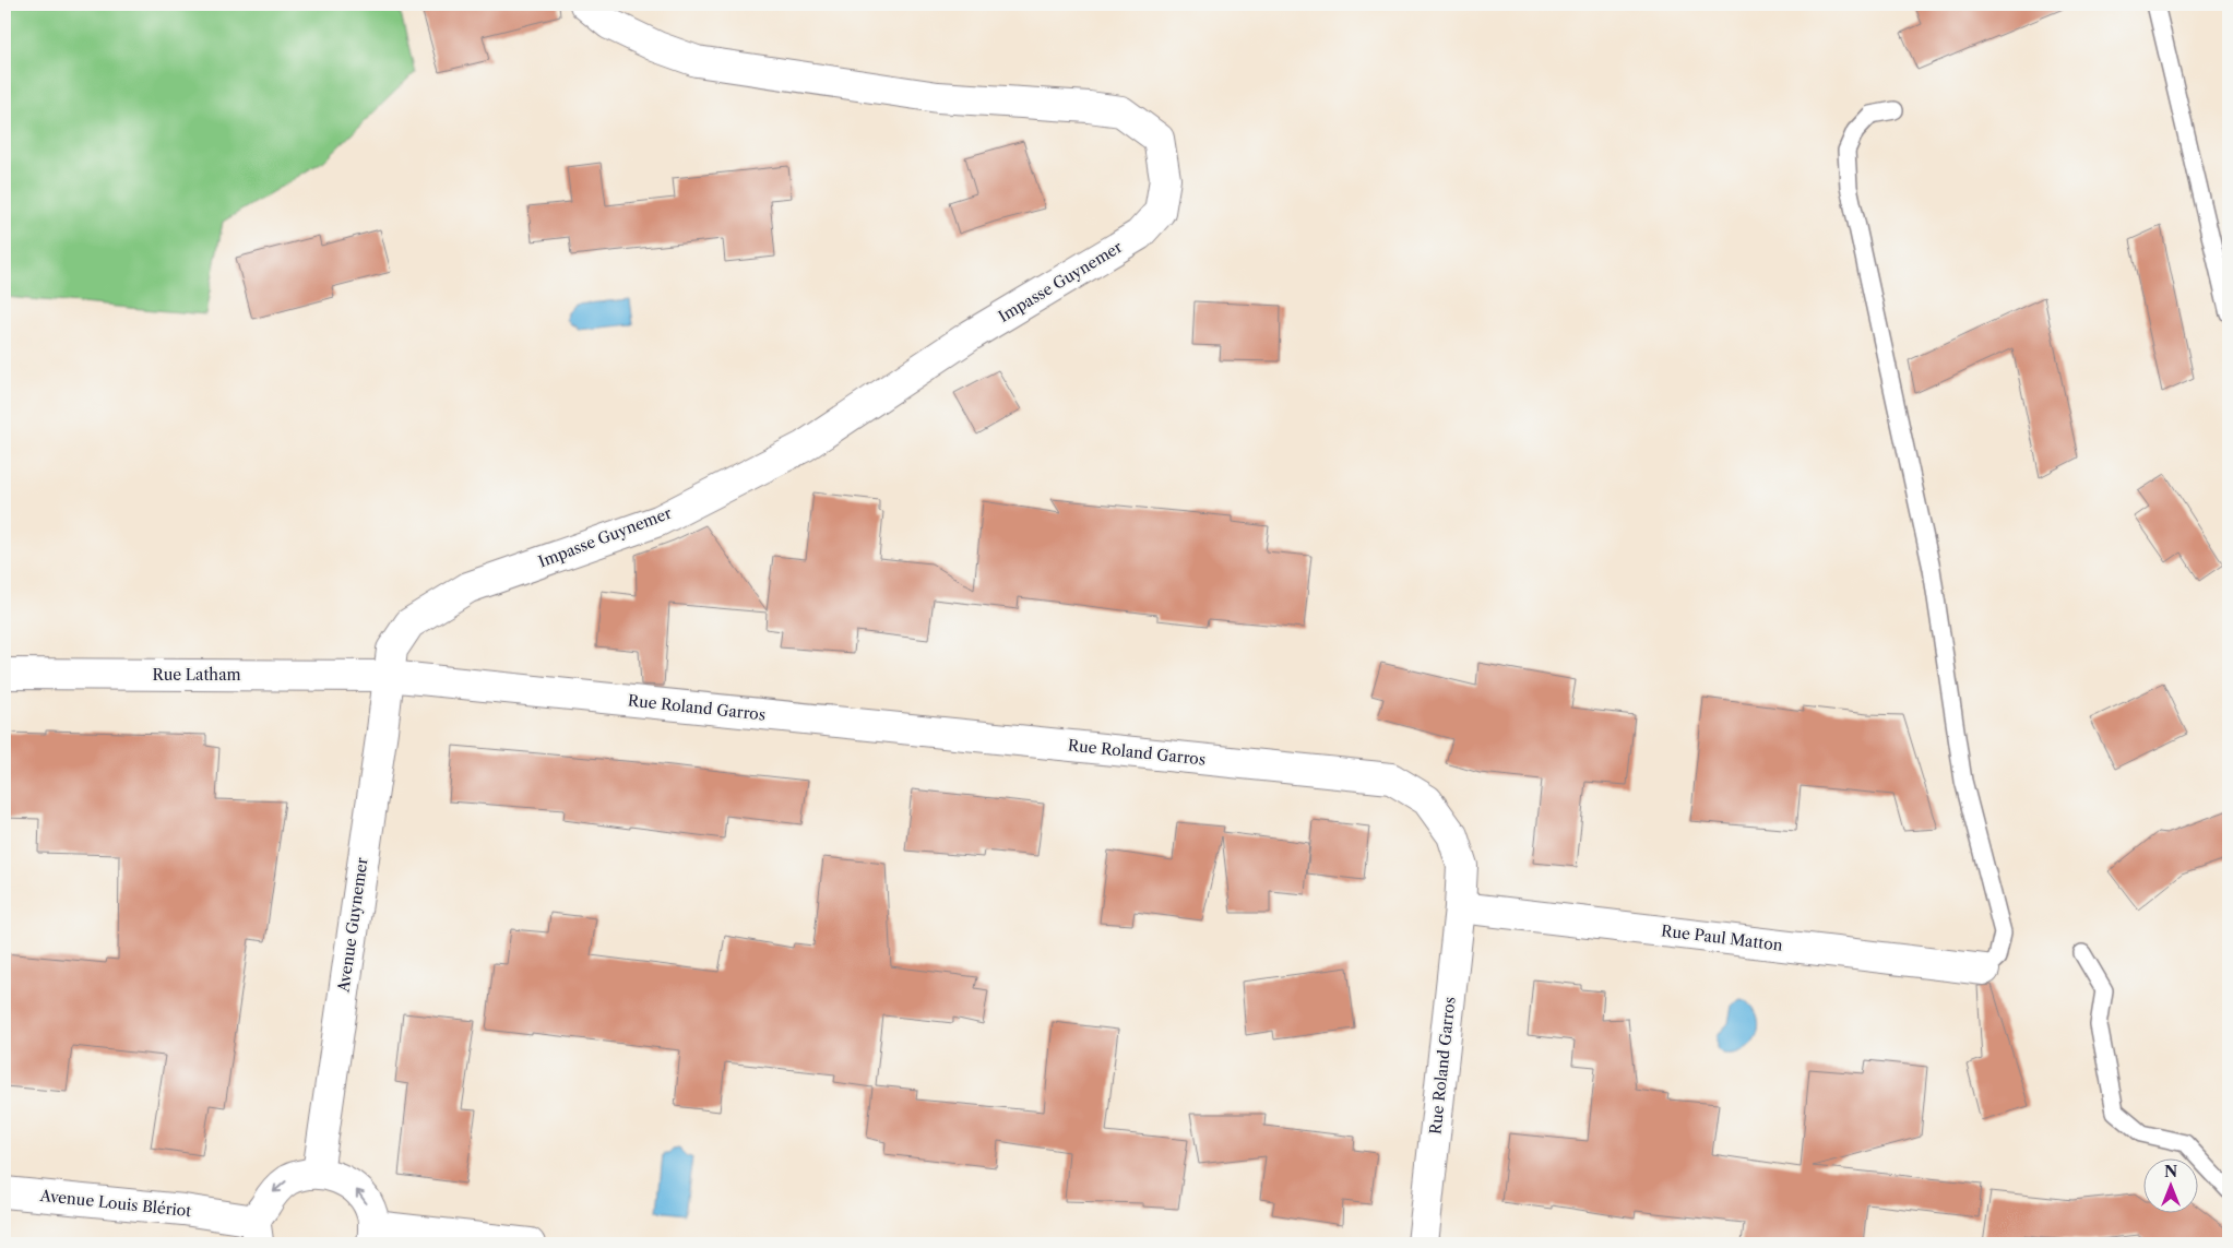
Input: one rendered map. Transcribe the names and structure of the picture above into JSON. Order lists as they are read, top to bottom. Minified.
{"streets":{"street":["Impasse Guynemer","Rue Latham","Rue Roland Garros","Avenue Guynemer","Rue Paul Matton","Avenue Louis Blériot"]},"crossings":[["Impasse Guynemer","Rue Latham"],["Impasse Guynemer","Rue Roland Garros"],["Impasse Guynemer","Avenue Guynemer"],["Rue Latham","Rue Roland Garros"],["Rue Latham","Avenue Guynemer"],["Rue Roland Garros","Avenue Guynemer"],["Rue Roland Garros","Rue Paul Matton"]],"north":"top"}
